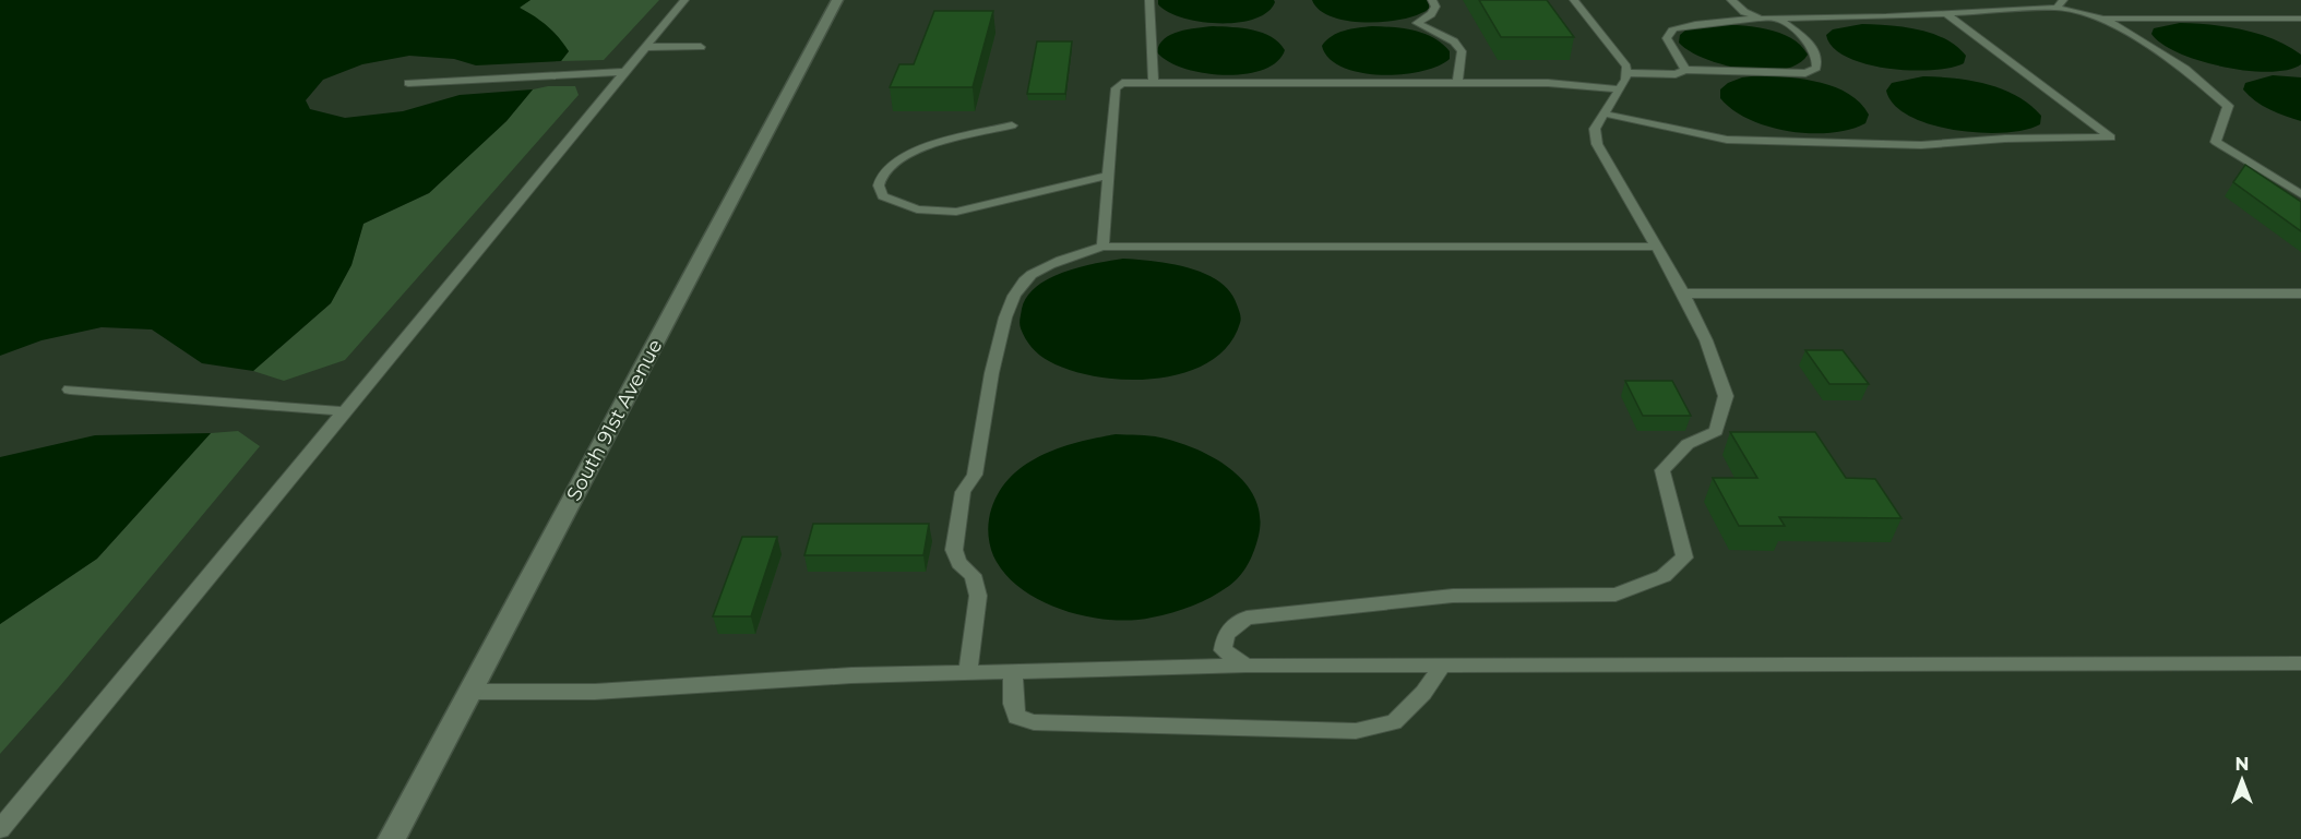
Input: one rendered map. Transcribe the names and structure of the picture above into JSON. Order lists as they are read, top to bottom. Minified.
{"streets":{"main road":["South 91st Avenue"]},"north":"top"}
